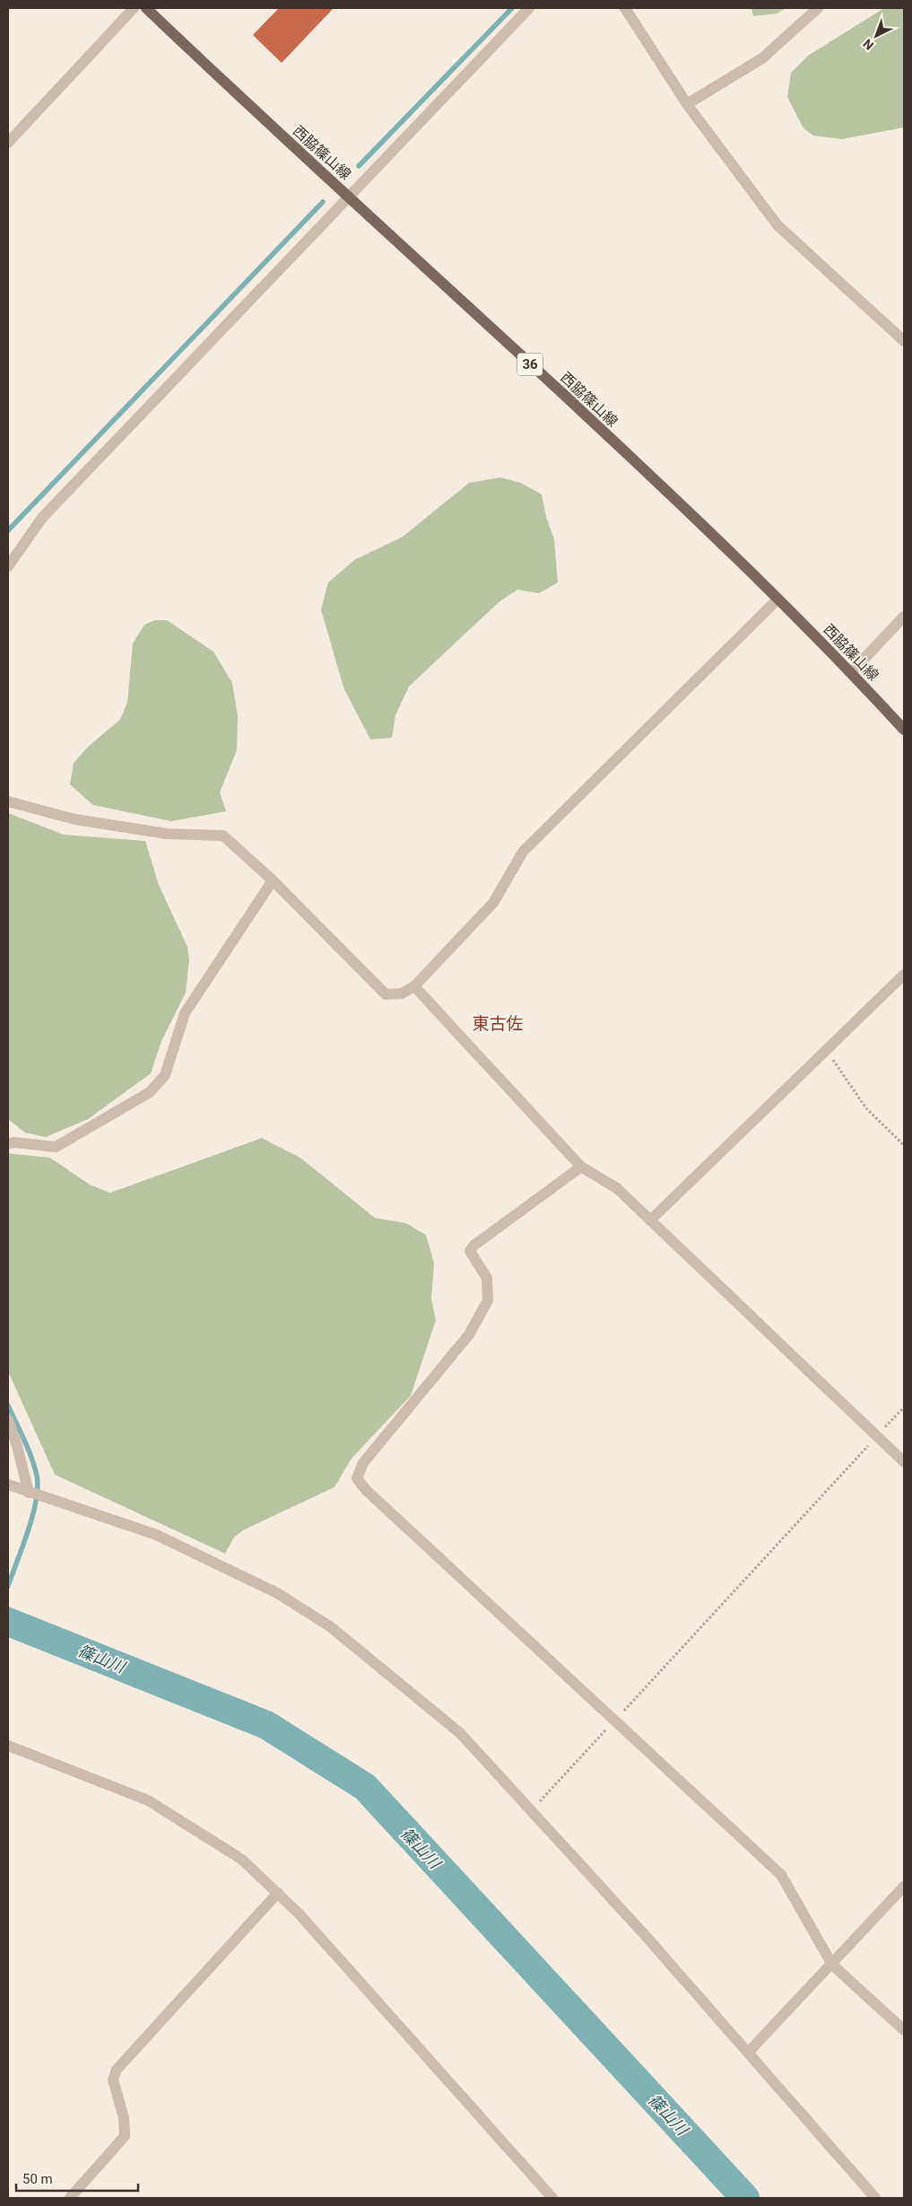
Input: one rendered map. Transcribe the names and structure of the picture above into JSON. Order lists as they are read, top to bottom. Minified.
{"streets":{"main road":["西脇篠山線","36"]},"districts":["東古佐"],"water":["篠山川"],"scale_bar":"50 m","north":"bottom left"}
